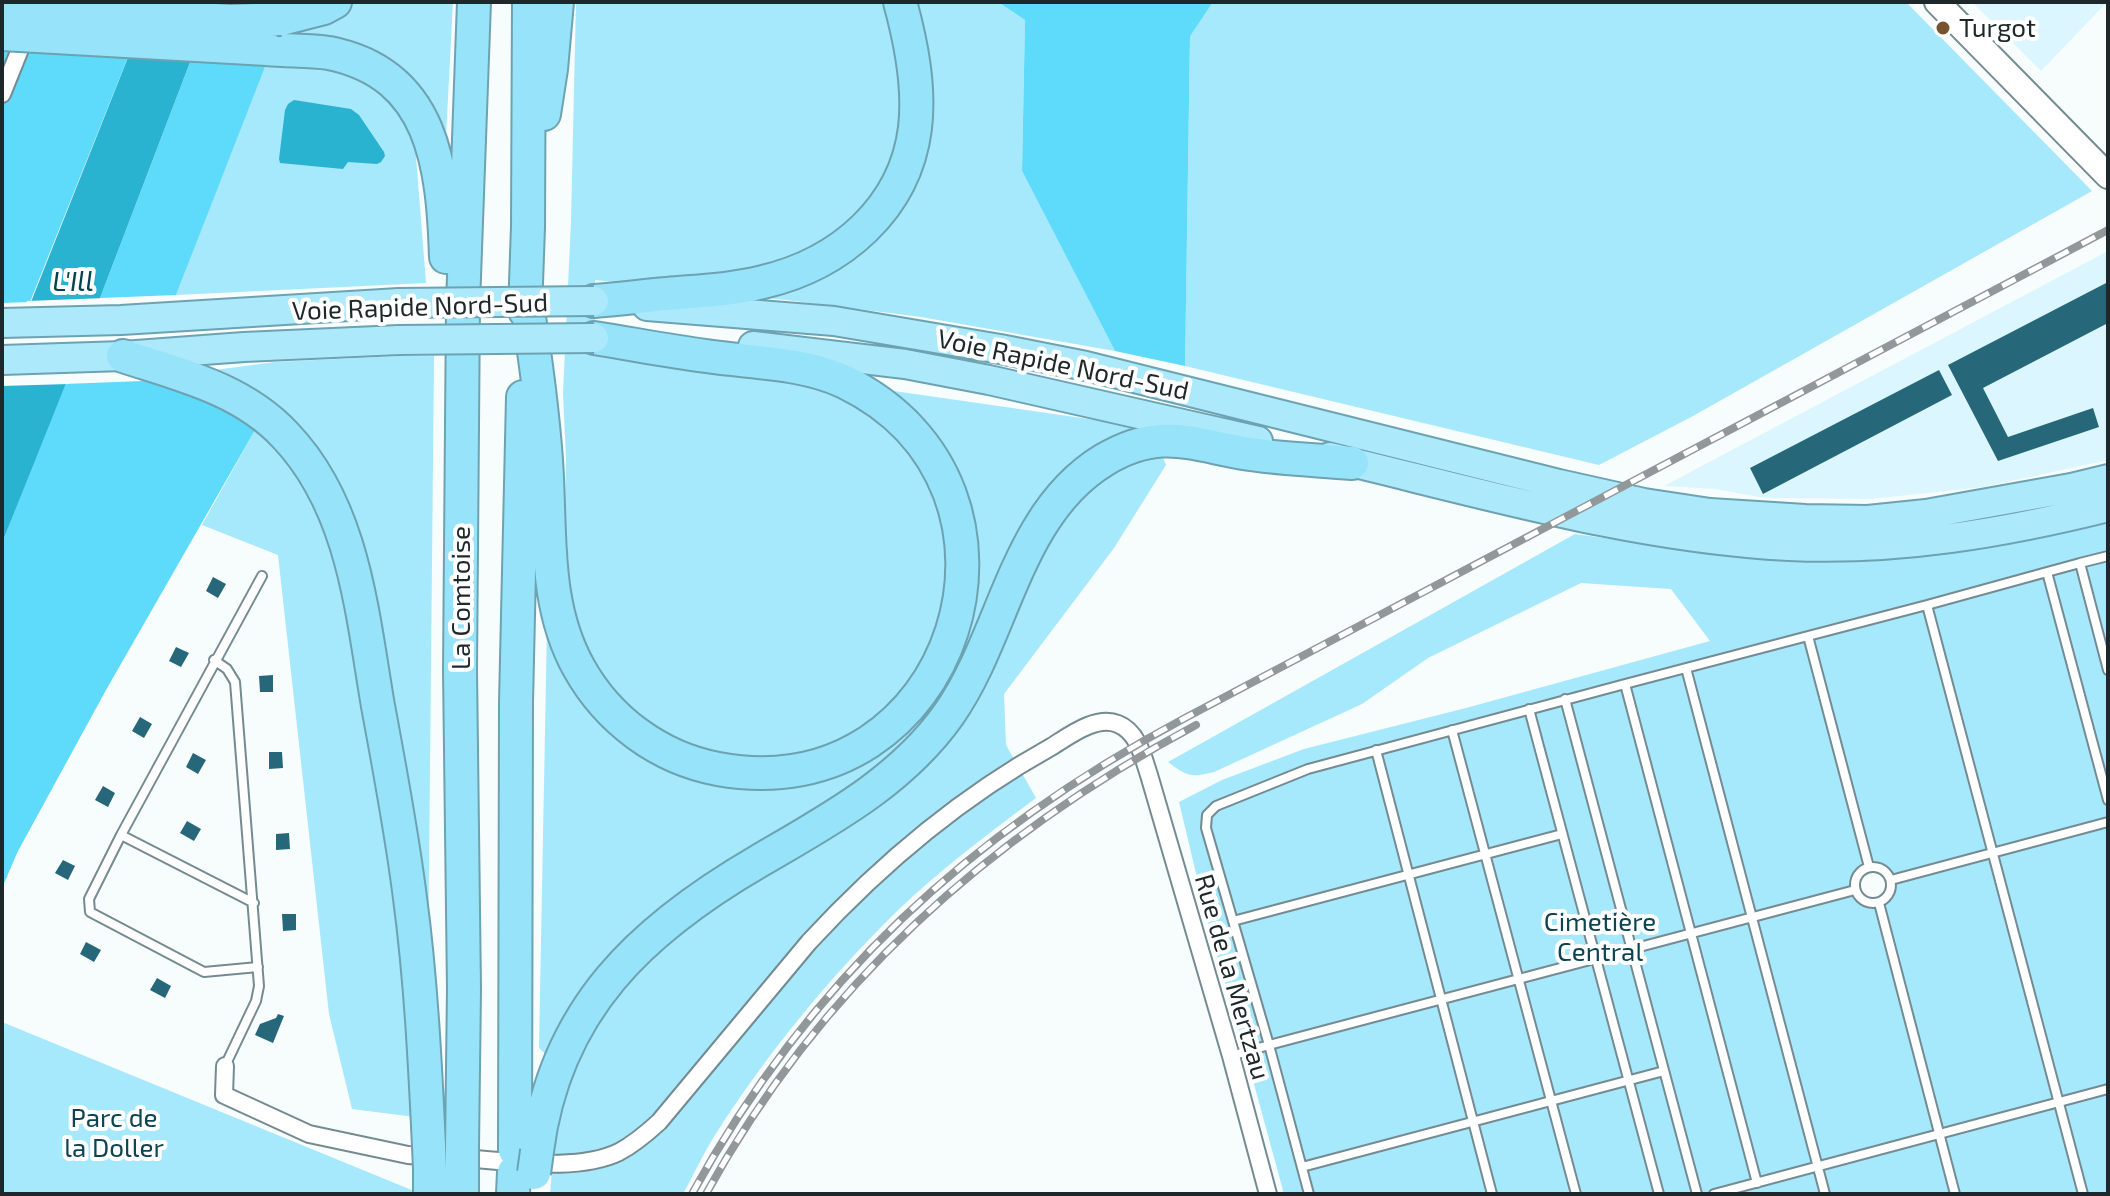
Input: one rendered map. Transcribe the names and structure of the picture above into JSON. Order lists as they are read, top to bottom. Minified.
{"streets":{"highway":["Voie Rapide Nord-Sud","La Comtoise"],"street":["Rue de la Mertzau"]},"water":["L'Ill"],"parks":["Cimetière Central","Parc de la Doller"],"places":["Turgot"]}
